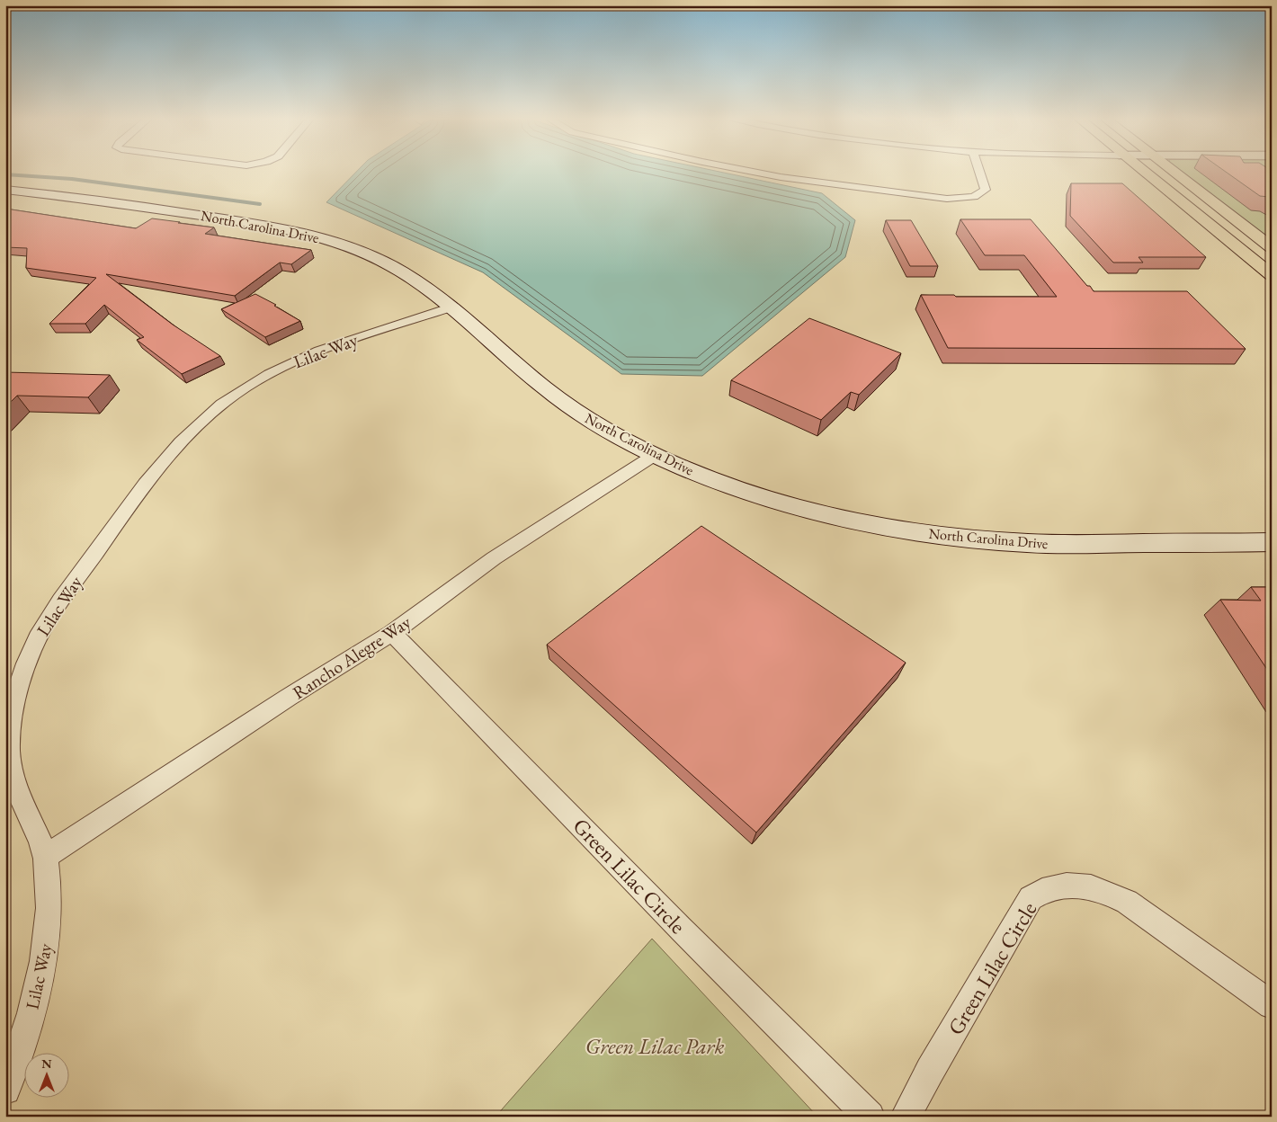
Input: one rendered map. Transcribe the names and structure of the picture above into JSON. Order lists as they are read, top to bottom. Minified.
{"streets":{"main road":["North Carolina Drive"],"street":["Lilac Way","Rancho Alegre Way","Green Lilac Circle"]},"crossings":[["North Carolina Drive","Lilac Way"],["North Carolina Drive","Rancho Alegre Way"],["Lilac Way","Rancho Alegre Way"],["Rancho Alegre Way","Green Lilac Circle"]],"parks":["Green Lilac Park"],"north":"top"}
